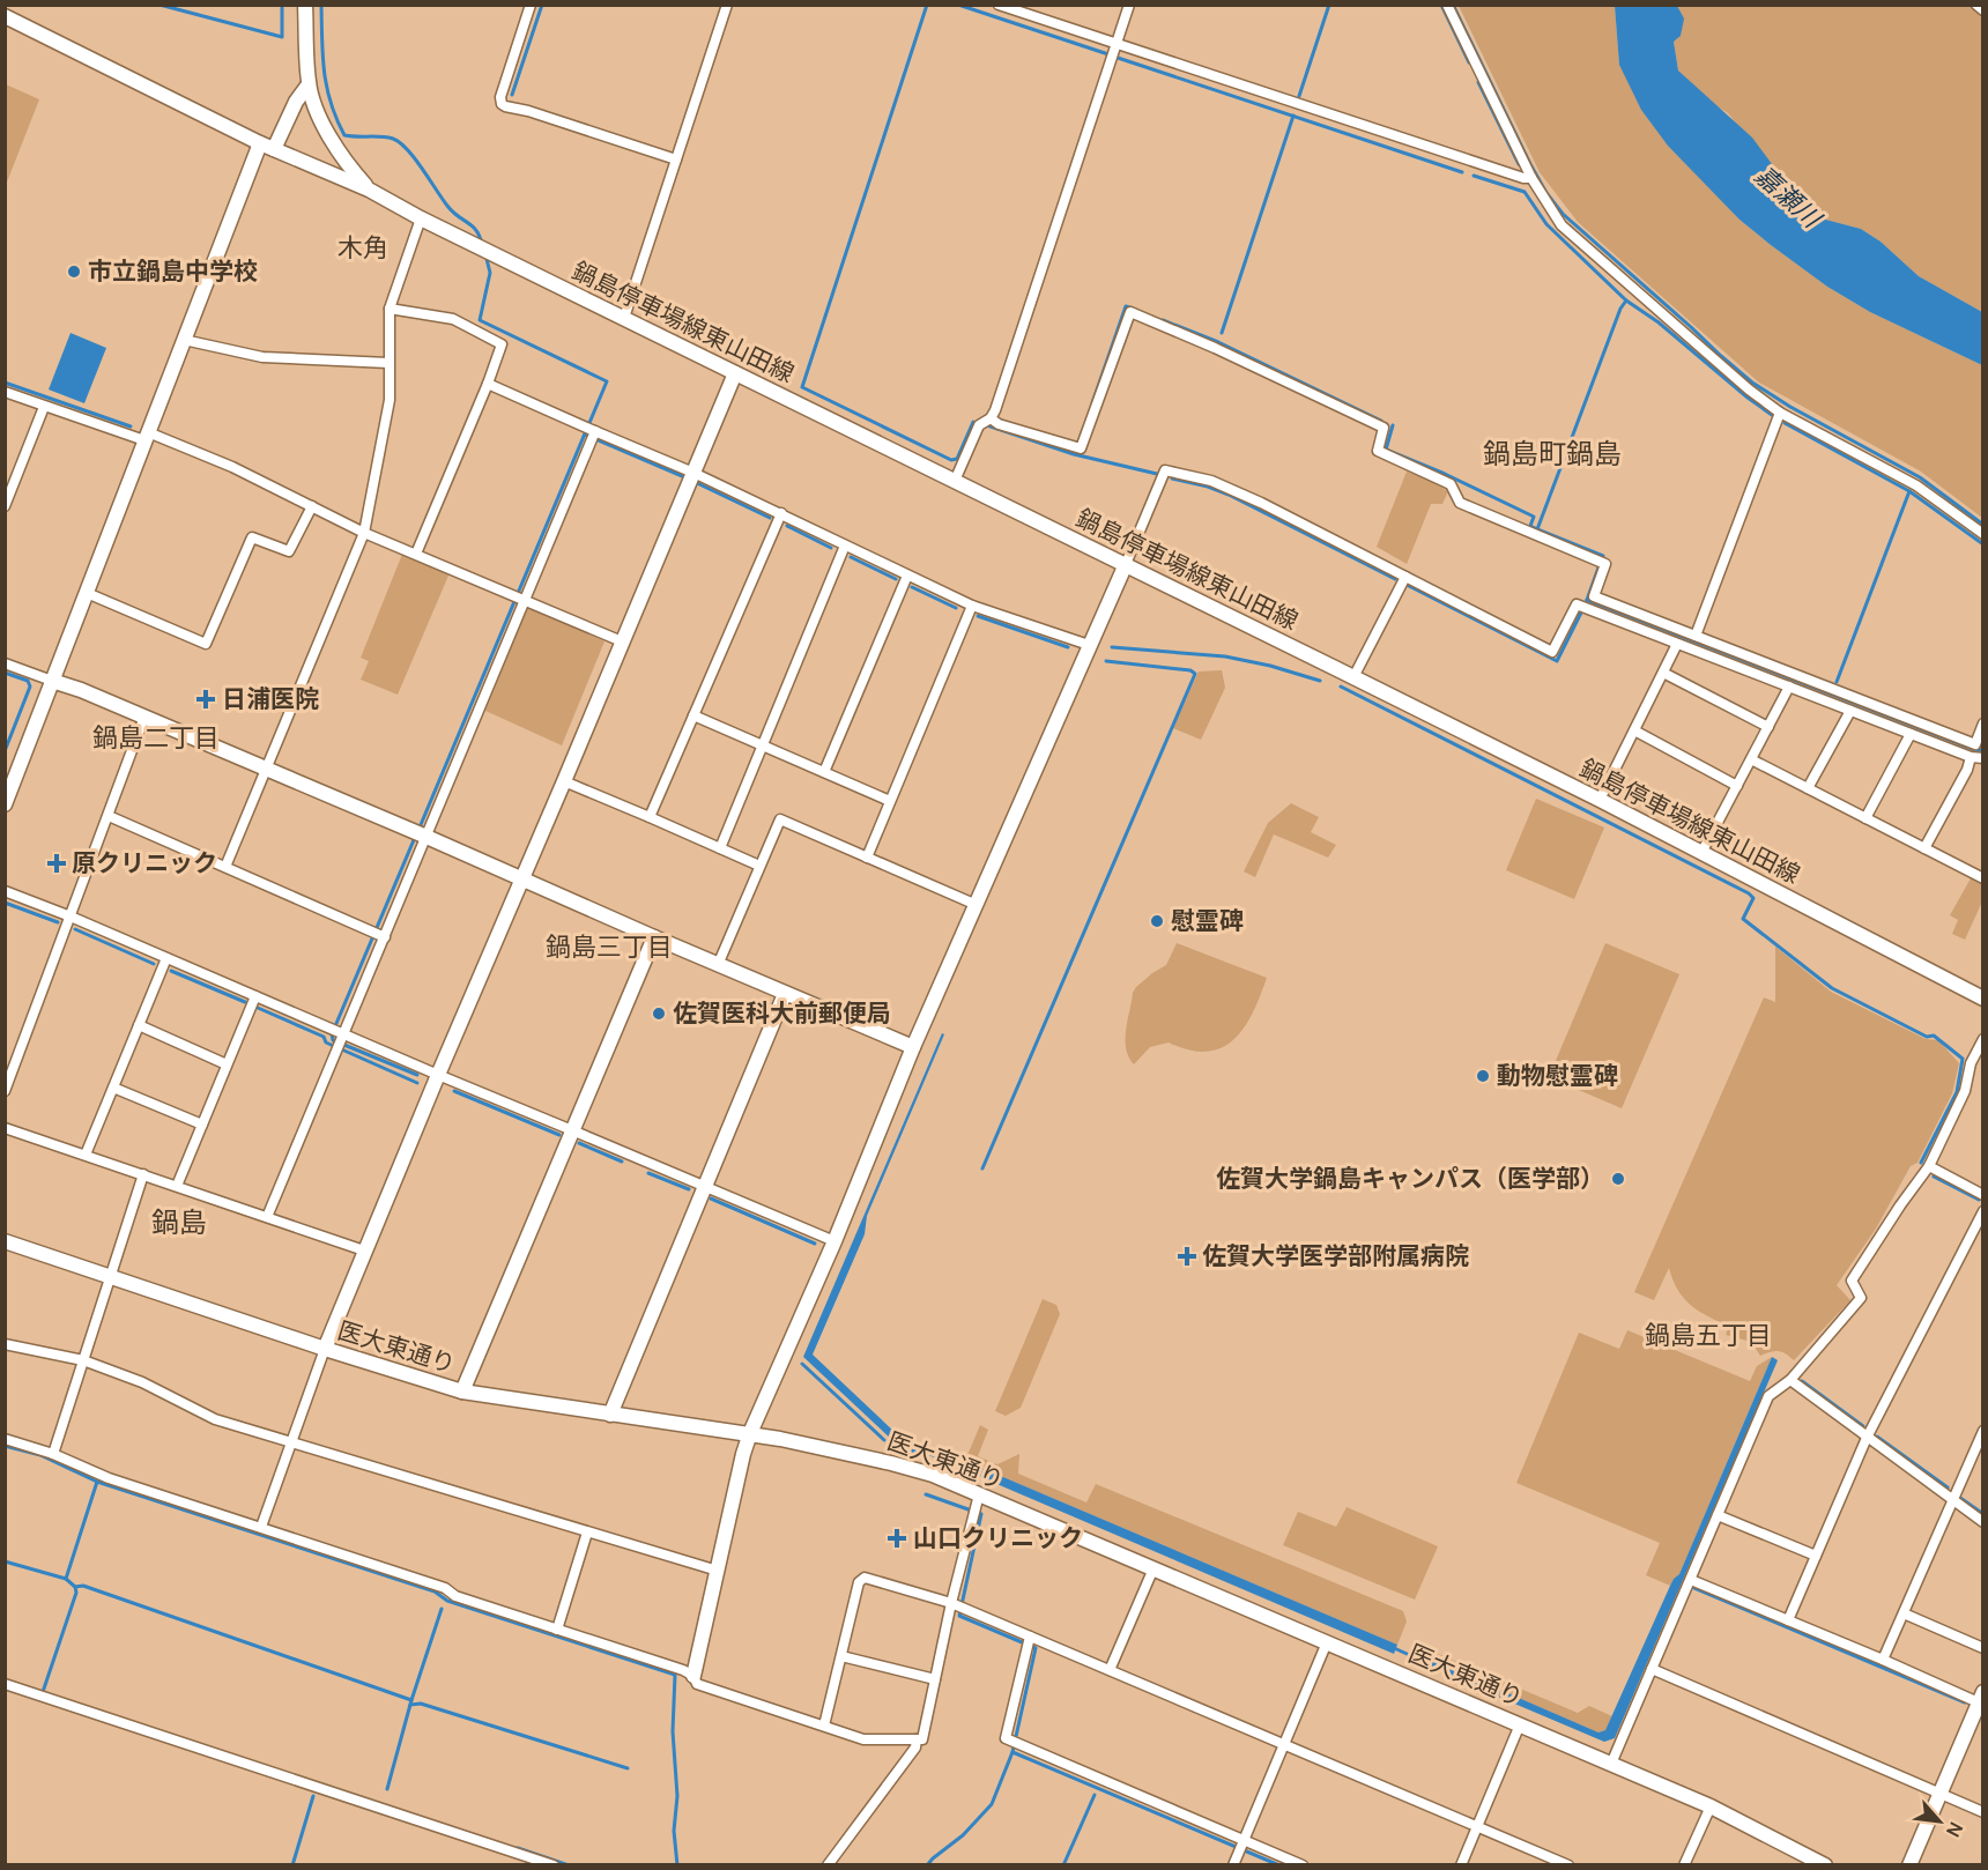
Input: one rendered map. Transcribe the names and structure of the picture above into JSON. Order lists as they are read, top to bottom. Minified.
{"streets":{"street":["鍋島停車場線東山田線","医大東通り"]},"districts":["木角","鍋島町鍋島","鍋島二丁目","鍋島三丁目","鍋島","鍋島五丁目"],"water":["嘉瀬川"],"places":{"other":["市立鍋島中学校","慰霊碑","佐賀医科大前郵便局","動物慰霊碑","佐賀大学鍋島キャンパス（医学部）"],"health":["日浦医院","原クリニック","佐賀大学医学部附属病院","山口クリニック"]},"north":"bottom right"}
